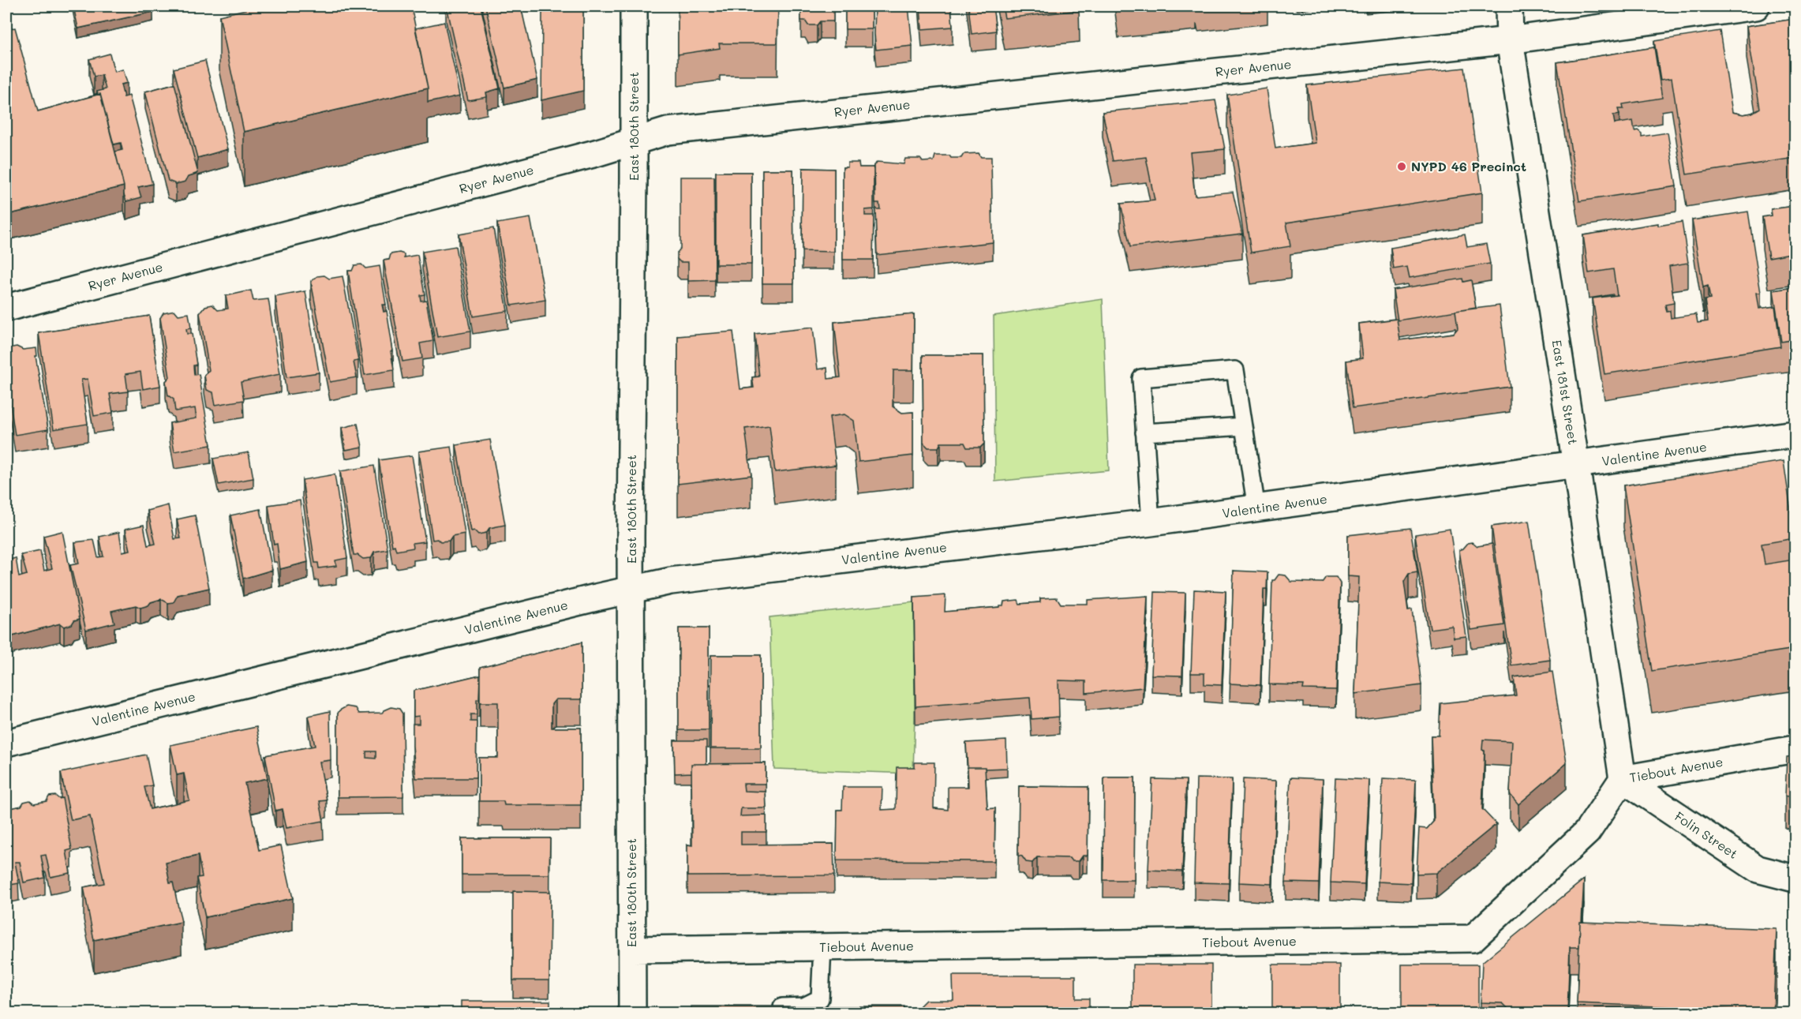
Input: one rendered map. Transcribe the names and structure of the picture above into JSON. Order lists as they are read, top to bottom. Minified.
{"streets":{"street":["Ryer Avenue","East 180th Street","East 181st Street","Valentine Avenue","Tiebout Avenue","Folin Street"]},"crossings":[["Ryer Avenue","East 180th Street"],["Ryer Avenue","East 181st Street"],["East 180th Street","Valentine Avenue"],["East 180th Street","Tiebout Avenue"],["East 181st Street","Valentine Avenue"],["East 181st Street","Tiebout Avenue"],["East 181st Street","Folin Street"],["Tiebout Avenue","Folin Street"]],"places":["NYPD 46 Precinct"]}
